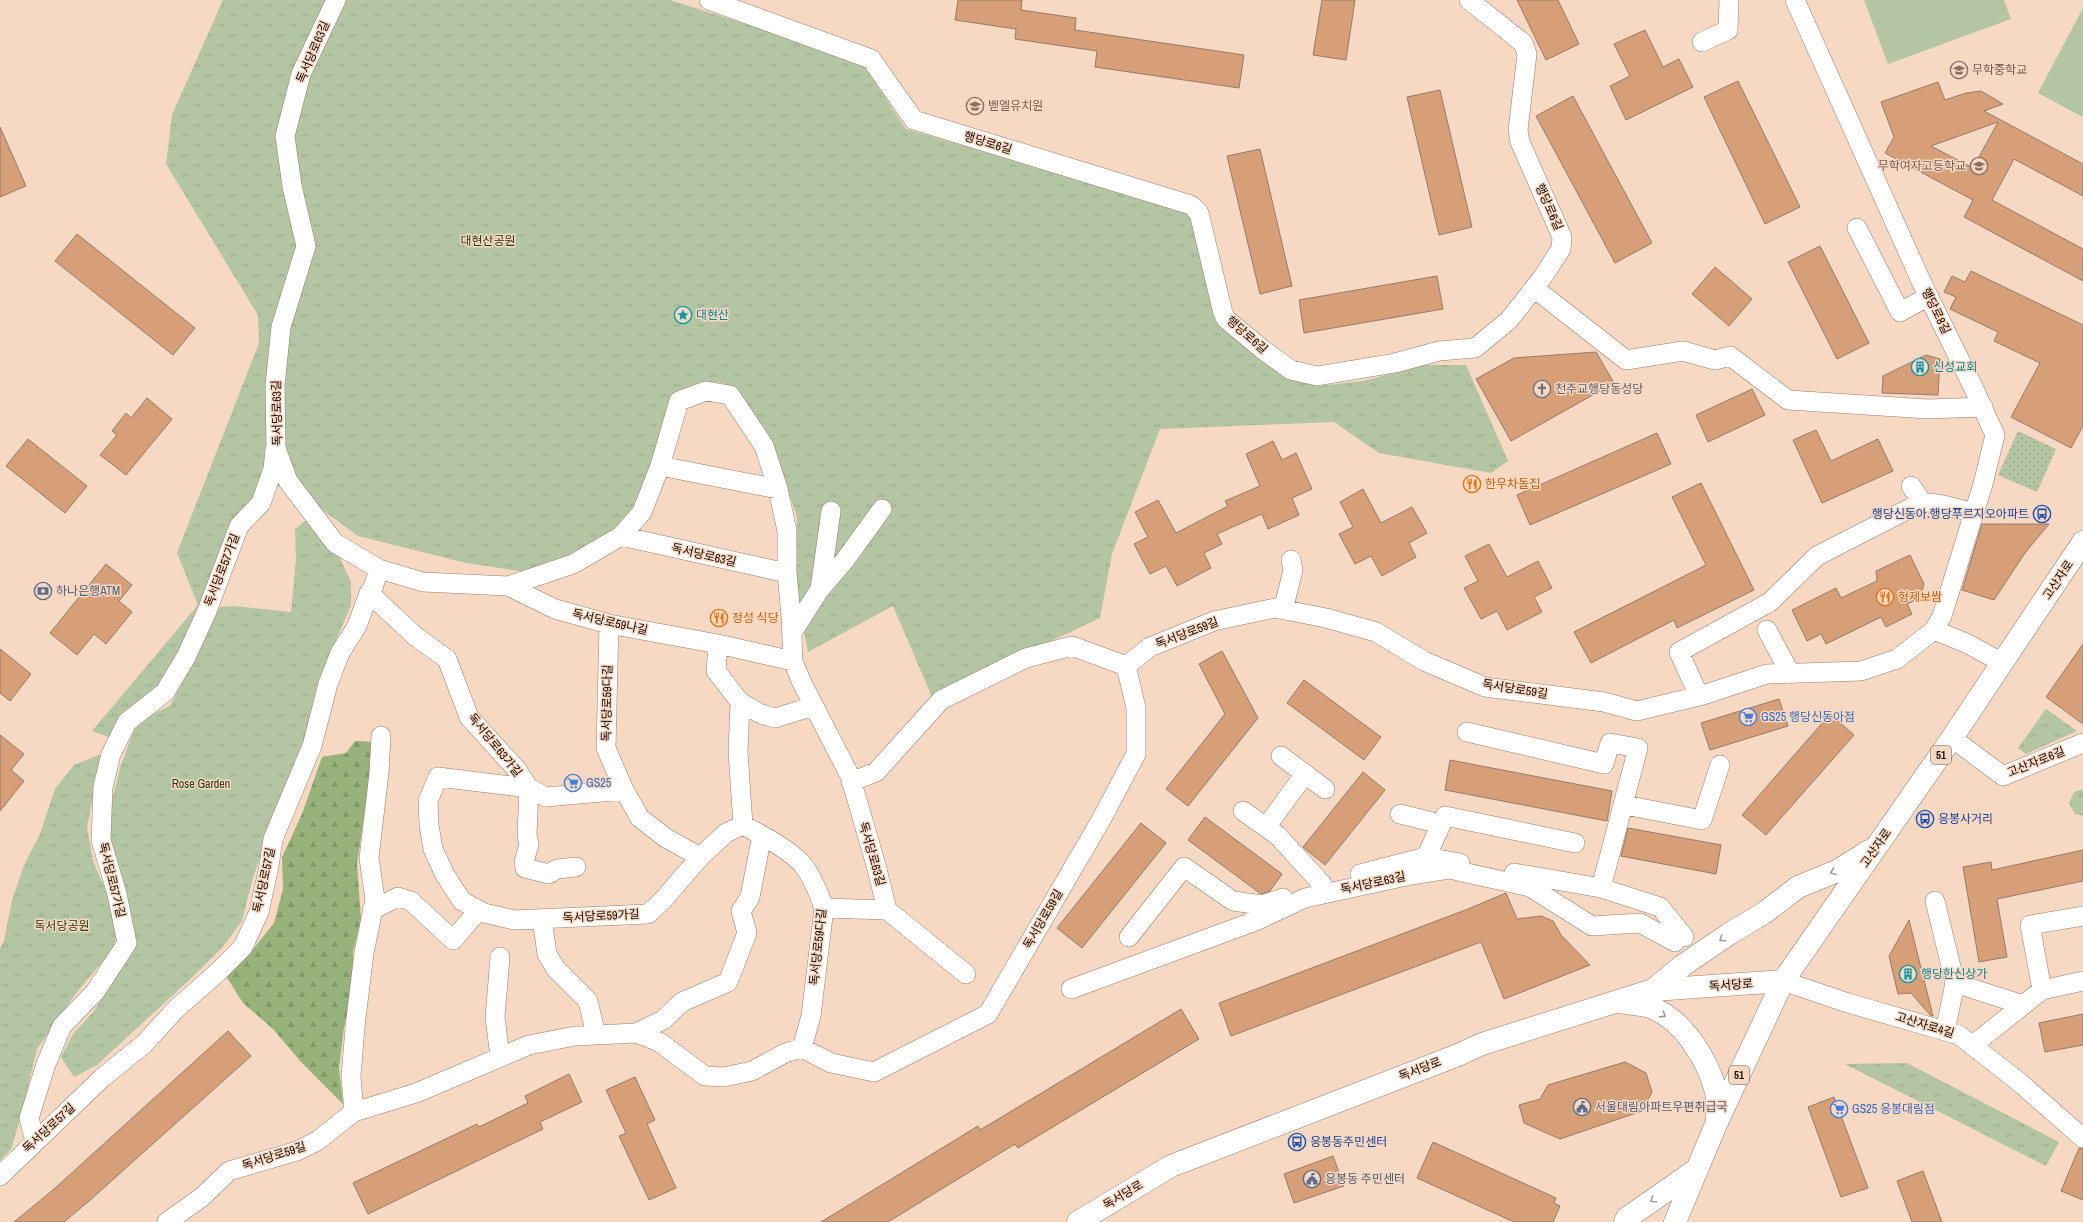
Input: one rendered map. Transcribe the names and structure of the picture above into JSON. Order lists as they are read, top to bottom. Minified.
{"streets":{"main road":["고산자로","51","독서당로"],"street":["독서당로63길","행당로6길","행당로8길","독서당로57가길","독서당로59나길","독서당로59길","독서당로59다길","독서당로63가길","고산자로6길","독서당로57길","독서당로59가길","고산자로4길"]},"crossings":[["독서당로63길","독서당로57가길"],["독서당로63길","독서당로59나길"],["독서당로63길","독서당로57길"],["행당로8길","독서당로59길"],["독서당로57가길","독서당로57길"],["고산자로","고산자로6길"],["고산자로","독서당로"],["고산자로","고산자로4길"],["독서당로59나길","독서당로59다길"],["독서당로59길","독서당로59다길"],["독서당로59다길","독서당로63가길"],["독서당로59다길","독서당로59가길"],["독서당로63가길","독서당로57길"],["독서당로63가길","독서당로59가길"],["독서당로","고산자로4길"]],"parks":["대현산공원","Rose Garden","독서당공원"],"places":{"school or university":["무학중학교","벧엘유치원","무학여자고등학교"],"place":["대현산"],"building":["신성교회","행당한신상가"],"church":["천주교행당동성당"],"restaurant":["한우차돌집","형제보쌈","정성 식당"],"bus stop":["행당신동아.행당푸르지오아파트","응봉사거리","응봉동주민센터"],"bank":["하나은행ATM"],"supermarket":["GS25 행당신동아점","GS25","GS25 응봉대림점"],"public building":["서울대림아파트우편취급국","응봉동 주민센터"]}}
